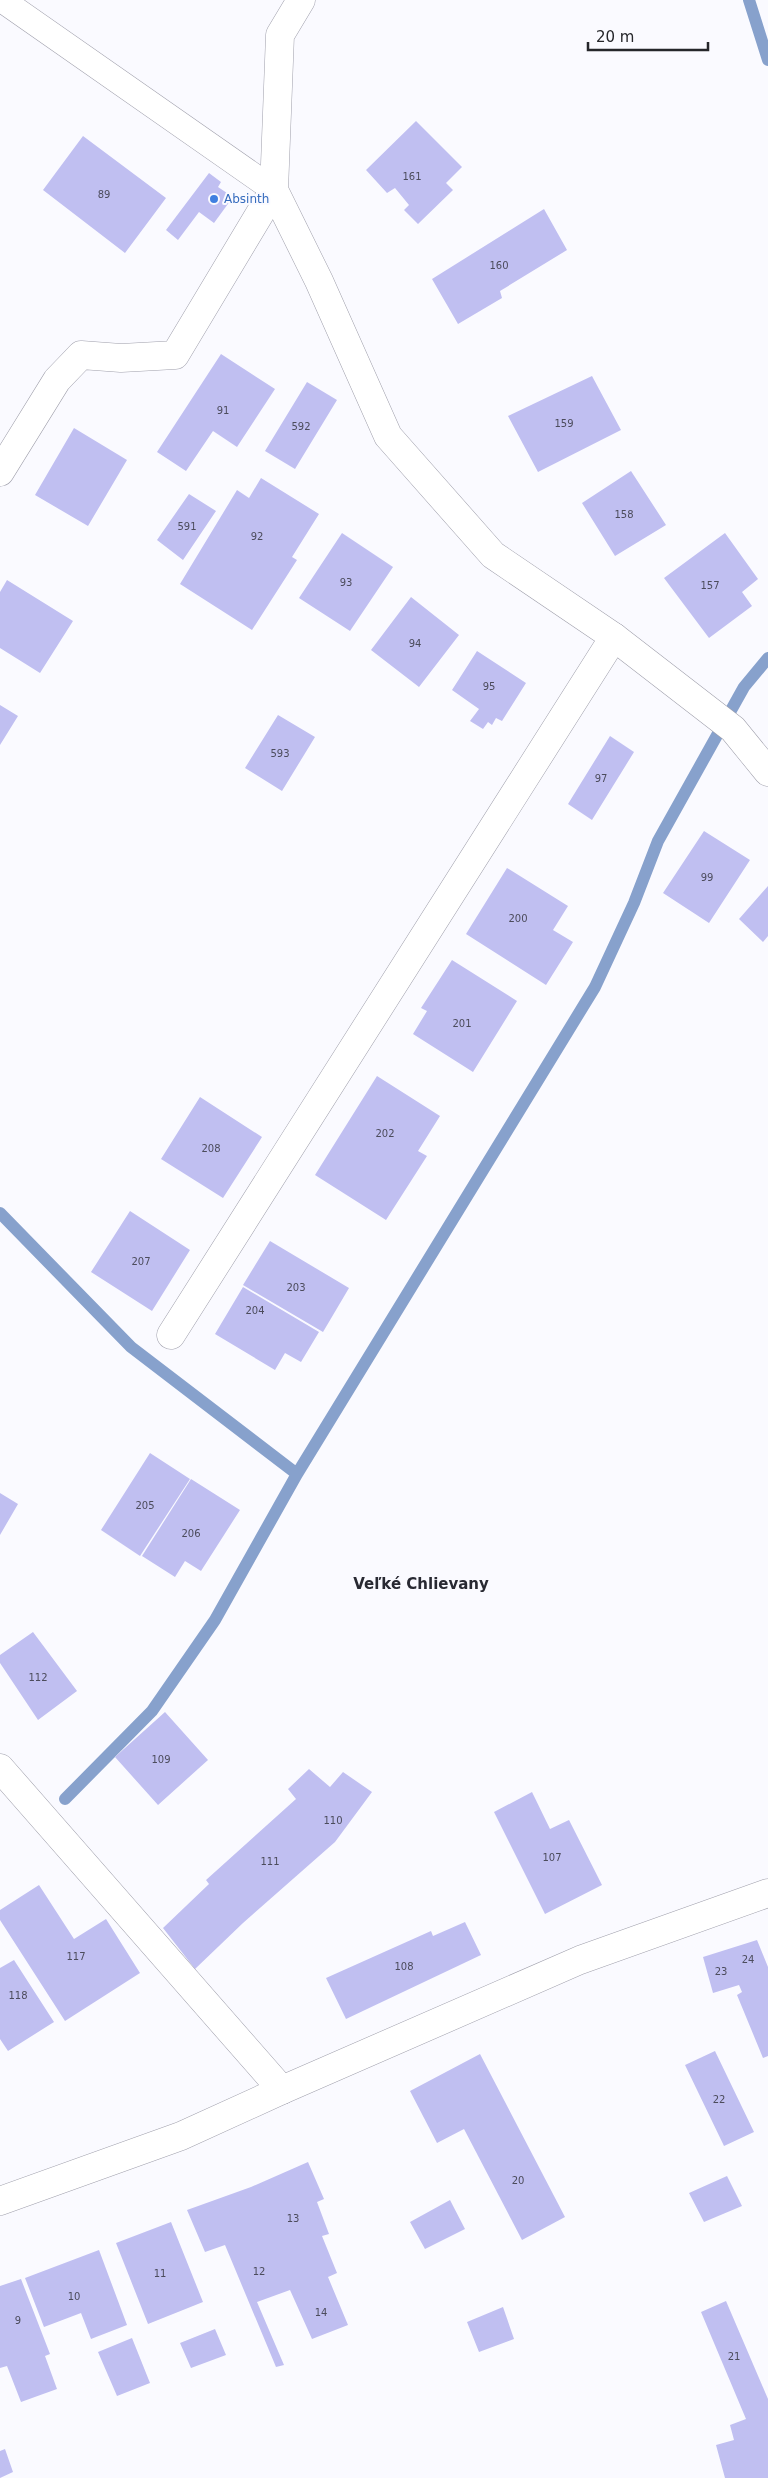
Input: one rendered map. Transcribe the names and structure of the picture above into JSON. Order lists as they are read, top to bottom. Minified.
{"districts":["Veľké Chlievany"],"places":["Absinth"],"house_numbers":["161","89","160","91","159","592","158","591","92","93","157","94","95","593","97","99","200","201","202","208","207","203","204","205","206","112","109","110","107","111","117","24","108","23","118","22","20","13","12","11","10","14","9","21"],"scale_bar":"20 m"}
